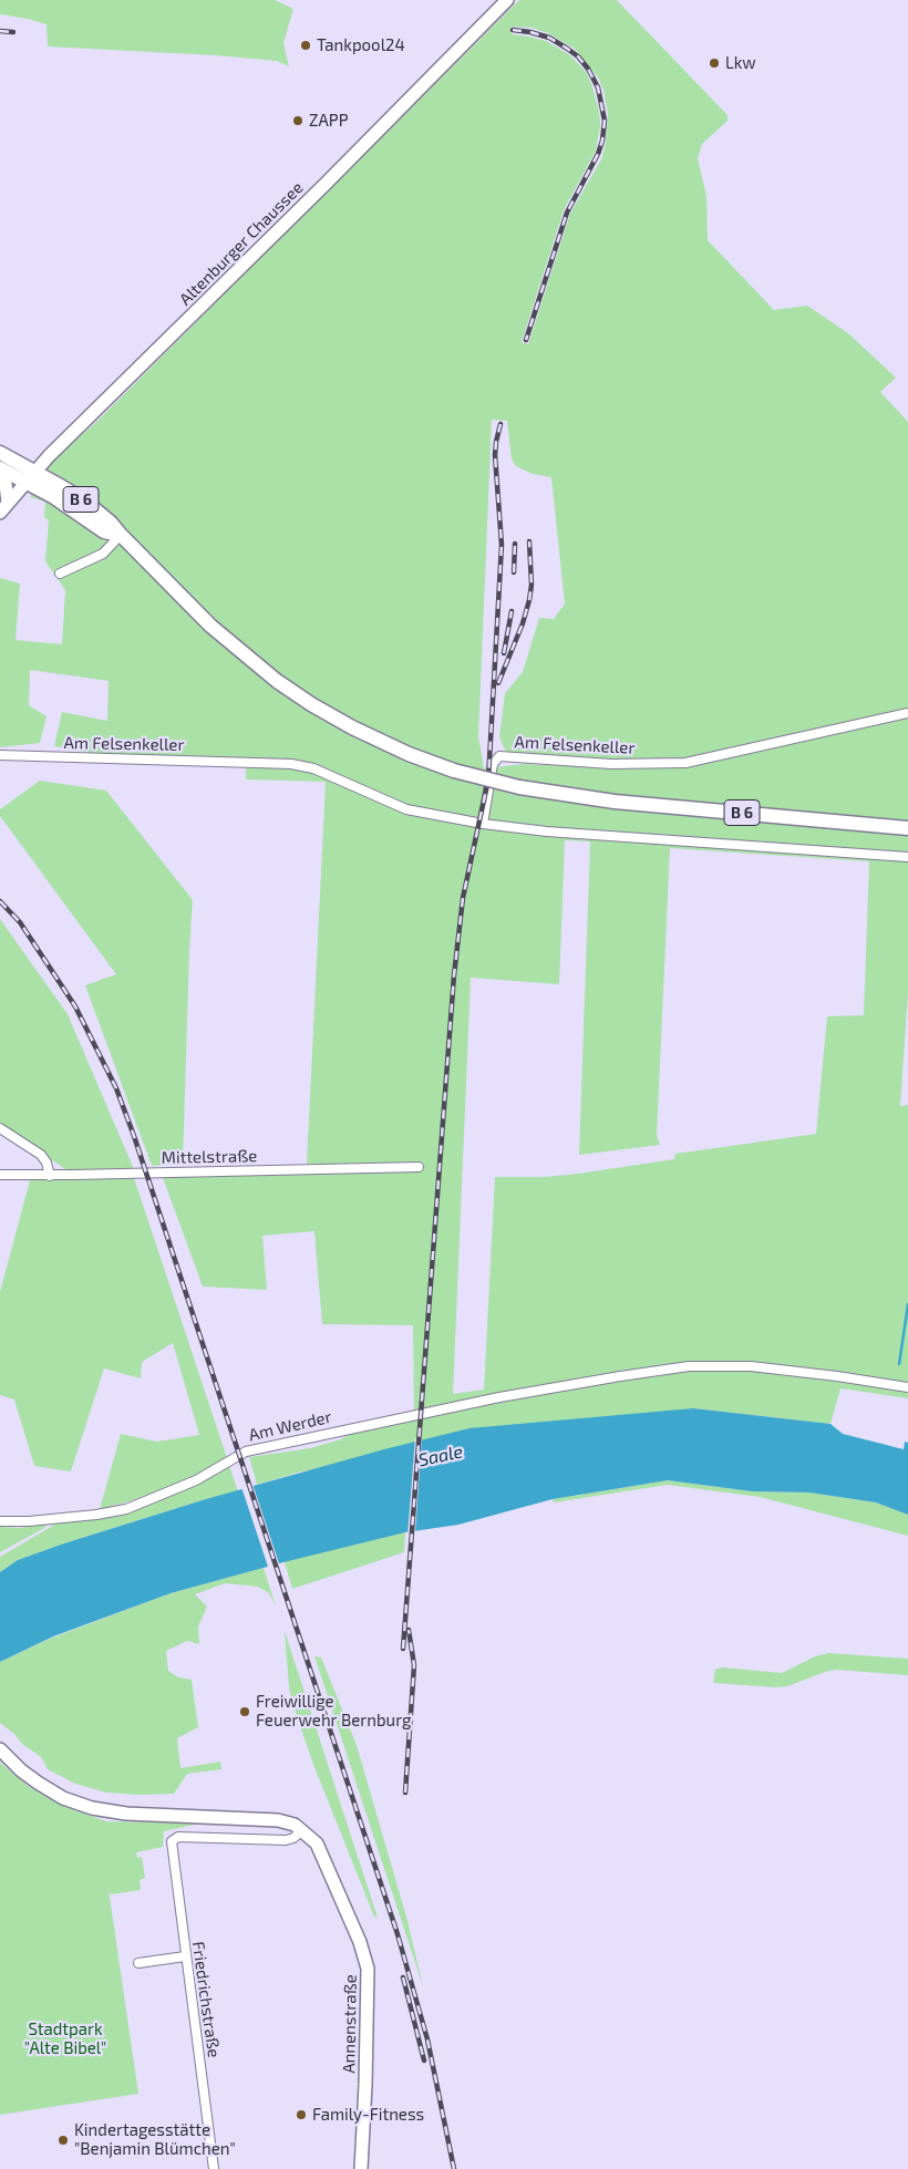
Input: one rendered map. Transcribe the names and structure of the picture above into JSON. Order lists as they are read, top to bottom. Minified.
{"streets":{"main road":["Altenburger Chaussee","B 6","Annenstraße"],"street":["Am Felsenkeller","Mittelstraße","Am Werder","Friedrichstraße"]},"crossings":[["Altenburger Chaussee","B 6"],["Friedrichstraße","Annenstraße"]],"water":["Saale"],"parks":["Stadtpark \"Alte Bibel\""],"places":["Tankpool24","Lkw","ZAPP","Freiwillige Feuerwehr Bernburg","Family-Fitness","Kindertagesstätte \"Benjamin Blümchen\""]}
